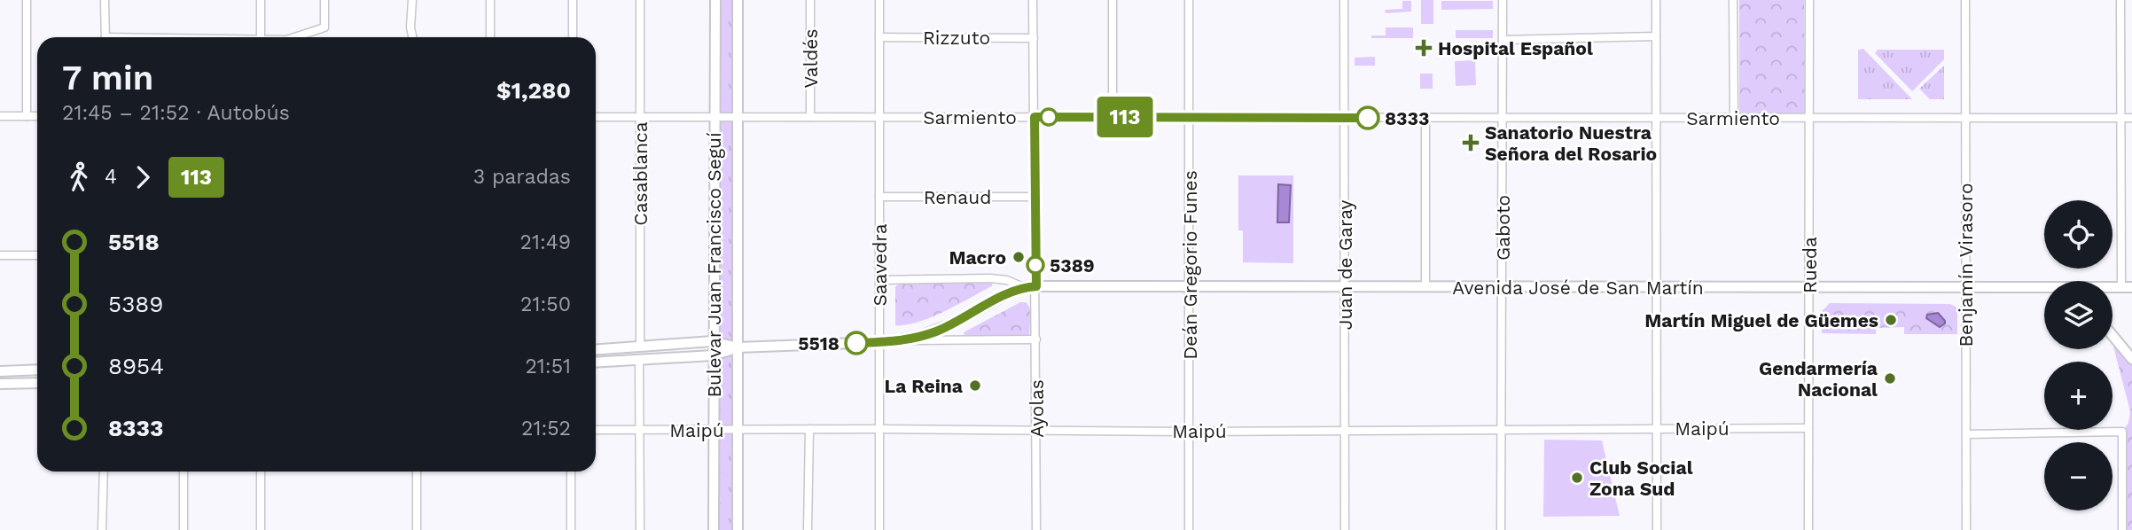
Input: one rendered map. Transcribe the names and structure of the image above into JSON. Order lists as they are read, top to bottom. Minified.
{"streets":{"main road":["Bulevar Juan Francisco Seguí","Avenida José de San Martín"],"street":["Rizzuto","Valdés","Sarmiento","Casablanca","Renaud","Gaboto","Saavedra","Deán Gregorio Funes","Juan de Garay","Rueda","Benjamín Virasoro","Ayolas","Maipú"]},"crossings":[["Rizzuto","Saavedra"],["Rizzuto","Ayolas"],["Valdés","Sarmiento"],["Sarmiento","Casablanca"],["Sarmiento","Gaboto"],["Sarmiento","Bulevar Juan Francisco Seguí"],["Sarmiento","Saavedra"],["Sarmiento","Deán Gregorio Funes"],["Sarmiento","Juan de Garay"],["Sarmiento","Rueda"],["Sarmiento","Benjamín Virasoro"],["Sarmiento","Ayolas"],["Casablanca","Avenida José de San Martín"],["Renaud","Saavedra"],["Renaud","Ayolas"],["Gaboto","Avenida José de San Martín"],["Gaboto","Maipú"],["Bulevar Juan Francisco Seguí","Avenida José de San Martín"],["Bulevar Juan Francisco Seguí","Maipú"],["Saavedra","Avenida José de San Martín"],["Saavedra","Maipú"],["Deán Gregorio Funes","Avenida José de San Martín"],["Deán Gregorio Funes","Maipú"],["Juan de Garay","Avenida José de San Martín"],["Juan de Garay","Maipú"],["Rueda","Avenida José de San Martín"],["Rueda","Maipú"],["Benjamín Virasoro","Avenida José de San Martín"],["Avenida José de San Martín","Ayolas"],["Ayolas","Maipú"]],"places":{"health":["Hospital Español","Sanatorio Nuestra Señora del Rosario"],"other":["8333","Macro","5389","Martín Miguel de Güemes","5518","Gendarmería Nacional","La Reina","Club Social Zona Sud"]},"lines":["bus line 113"],"page":{"on_map":"113","heading":["7 min","21:45 – 21:52 · Autobús","$1,280"],"legs":["4","113","3 paradas"],"map_buttons":["+","−"],"list":[{"name":"5518","value":"21:49"},{"name":"5389","value":"21:50"},{"name":"8954","value":"21:51"},{"name":"8333","value":"21:52"}]}}
